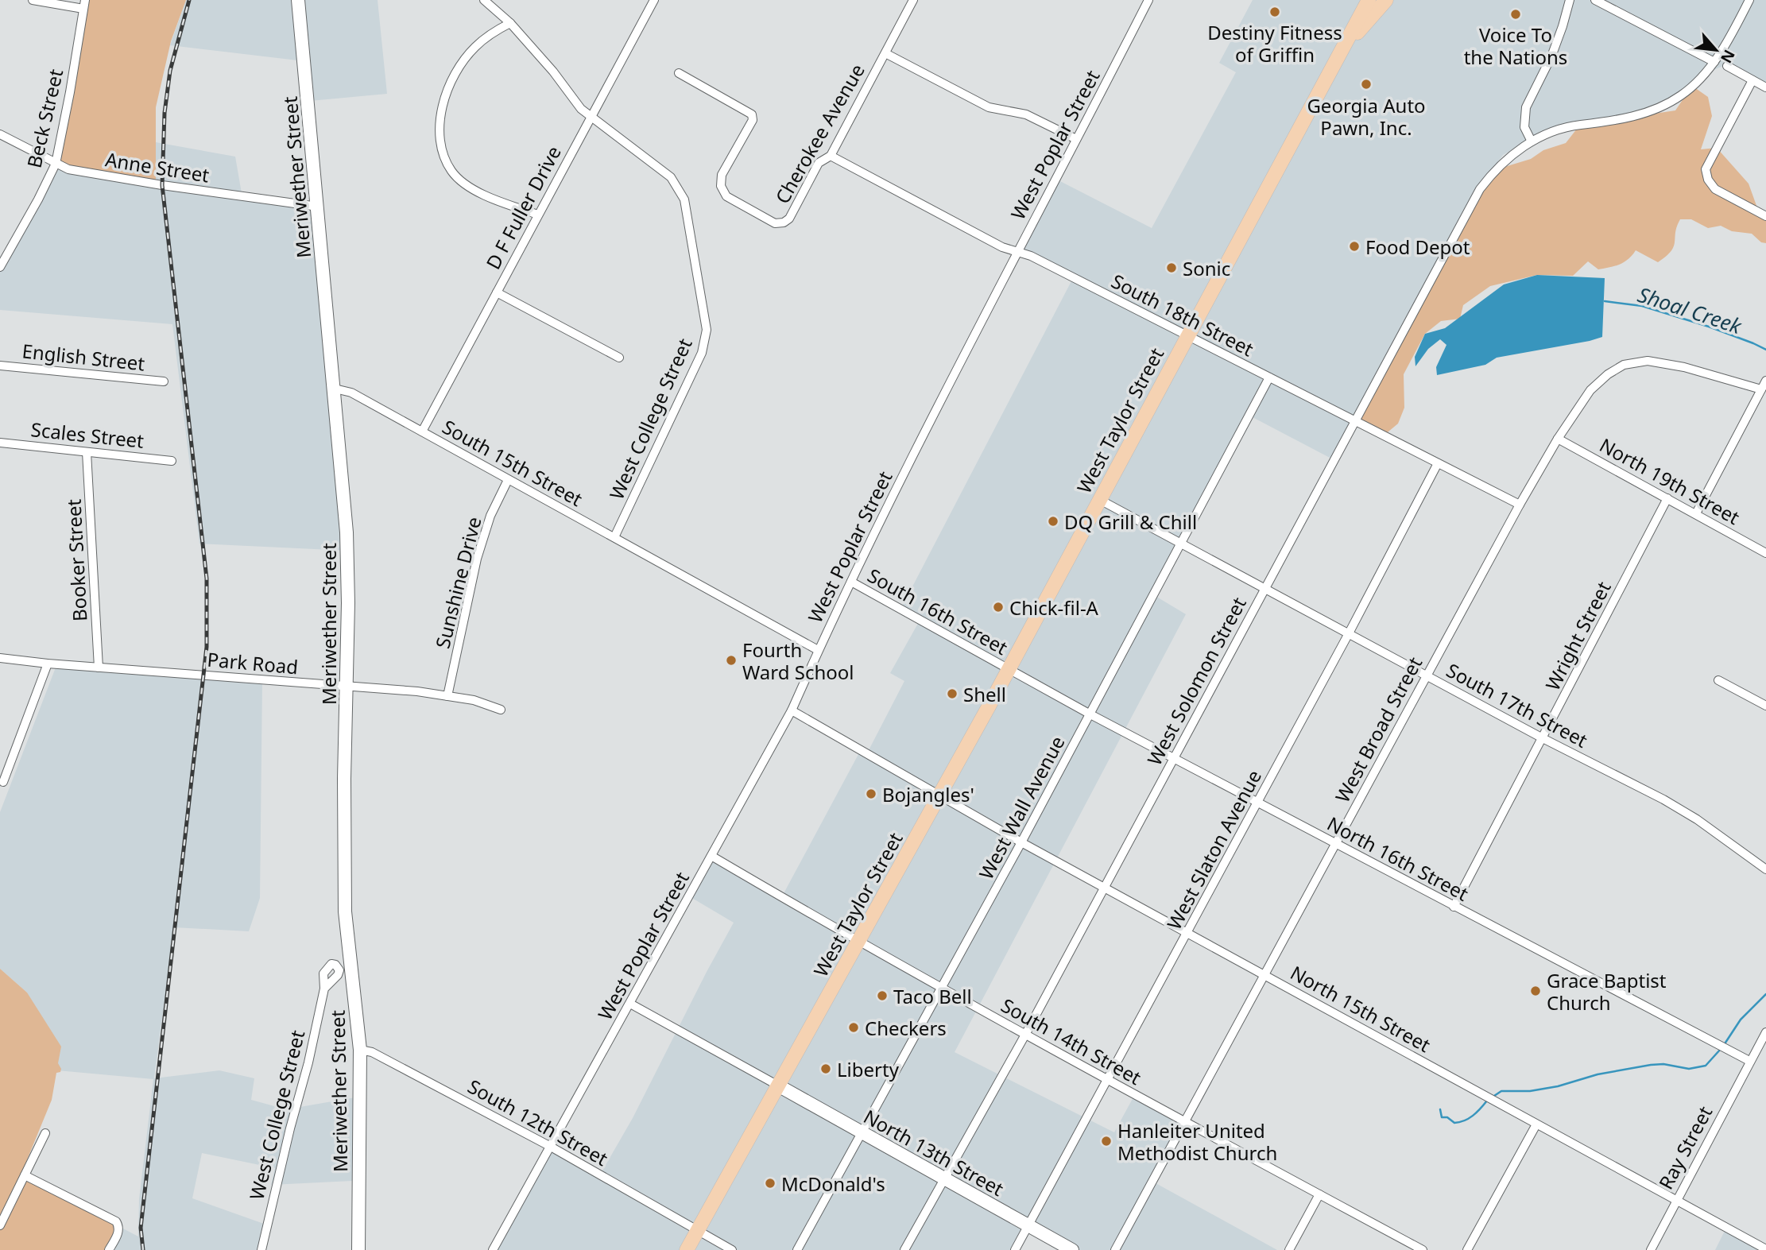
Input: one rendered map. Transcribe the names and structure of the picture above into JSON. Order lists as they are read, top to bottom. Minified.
{"streets":{"main road":["West Taylor Street"],"street":["Beck Street","Cherokee Avenue","West Poplar Street","Anne Street","Meriwether Street","D F Fuller Drive","South 18th Street","English Street","West College Street","Scales Street","South 15th Street","North 19th Street","Booker Street","Sunshine Drive","South 16th Street","Wright Street","Park Road","West Solomon Street","South 17th Street","West Broad Street","West Wall Avenue","West Slaton Avenue","North 16th Street","North 15th Street","South 14th Street","South 12th Street","Ray Street","North 13th Street"]},"crossings":[["Beck Street","Anne Street"],["Cherokee Avenue","South 18th Street"],["West Poplar Street","South 18th Street"],["West Poplar Street","South 15th Street"],["West Poplar Street","South 16th Street"],["West Poplar Street","South 14th Street"],["West Poplar Street","South 12th Street"],["Anne Street","Meriwether Street"],["Meriwether Street","South 15th Street"],["Meriwether Street","Park Road"],["Meriwether Street","South 12th Street"],["D F Fuller Drive","West College Street"],["D F Fuller Drive","South 15th Street"],["South 18th Street","West Taylor Street"],["South 18th Street","West Solomon Street"],["South 18th Street","West Broad Street"],["South 18th Street","West Wall Avenue"],["South 18th Street","West Slaton Avenue"],["West College Street","South 15th Street"],["West Taylor Street","South 16th Street"],["West Taylor Street","South 17th Street"],["West Taylor Street","North 16th Street"],["West Taylor Street","North 15th Street"],["West Taylor Street","South 14th Street"],["West Taylor Street","South 12th Street"],["West Taylor Street","North 13th Street"],["Scales Street","Booker Street"],["South 15th Street","Sunshine Drive"],["North 19th Street","Wright Street"],["North 19th Street","West Broad Street"],["Booker Street","Park Road"],["Sunshine Drive","Park Road"],["South 16th Street","North 16th Street"],["Wright Street","South 17th Street"],["Wright Street","North 16th Street"],["West Solomon Street","South 17th Street"],["West Solomon Street","North 16th Street"],["West Solomon Street","North 15th Street"],["West Solomon Street","South 14th Street"],["West Solomon Street","North 13th Street"],["South 17th Street","West Broad Street"],["South 17th Street","West Wall Avenue"],["South 17th Street","West Slaton Avenue"],["West Broad Street","North 16th Street"],["West Broad Street","North 15th Street"],["West Broad Street","South 14th Street"],["West Wall Avenue","North 16th Street"],["West Wall Avenue","North 15th Street"],["West Wall Avenue","South 14th Street"],["West Wall Avenue","North 13th Street"],["West Slaton Avenue","North 16th Street"],["West Slaton Avenue","North 15th Street"],["West Slaton Avenue","South 14th Street"],["West Slaton Avenue","North 13th Street"],["North 16th Street","Ray Street"],["North 15th Street","Ray Street"]],"water":["Shoal Creek"],"places":["Destiny Fitness of Griffin","Voice To the Nations","Georgia Auto Pawn, Inc.","Food Depot","Sonic","DQ Grill & Chill","Chick-fil-A","Fourth Ward School","Shell","Bojangles'","Grace Baptist Church","Taco Bell","Checkers","Liberty","Hanleiter United Methodist Church","McDonald's"],"north":"bottom right"}
